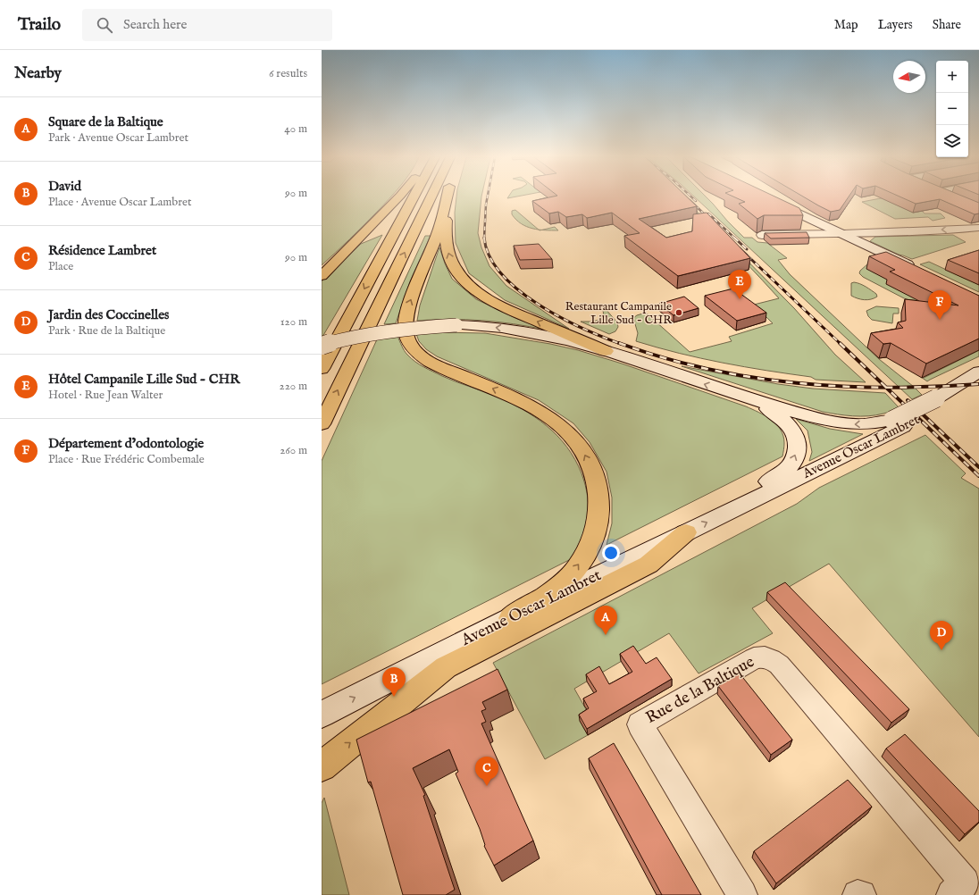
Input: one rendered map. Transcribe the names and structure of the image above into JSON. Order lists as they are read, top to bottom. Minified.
{"streets":{"main road":["Avenue Oscar Lambret"],"street":["Rue de la Baltique"]},"places":["Restaurant Campanile Lille Sud - CHR"],"north":"left","page":{"header":"Trailo","search":"Search here","nav":["Map","Layers","Share"],"heading":["Nearby","6 results"],"map_buttons":["+","−"],"list":[{"mark":"A","name":"Square de la Baltique","note":"Park · Avenue Oscar Lambret","value":"40 m"},{"mark":"B","name":"David","note":"Place · Avenue Oscar Lambret","value":"90 m"},{"mark":"C","name":"Résidence Lambret","note":"Place","value":"90 m"},{"mark":"D","name":"Jardin des Coccinelles","note":"Park · Rue de la Baltique","value":"120 m"},{"mark":"E","name":"Hôtel Campanile Lille Sud - CHR","note":"Hotel · Rue Jean Walter","value":"220 m"},{"mark":"F","name":"Département d’odontologie","note":"Place · Rue Frédéric Combemale","value":"260 m"}],"pins":["E","F","A","D","B","C"]}}
